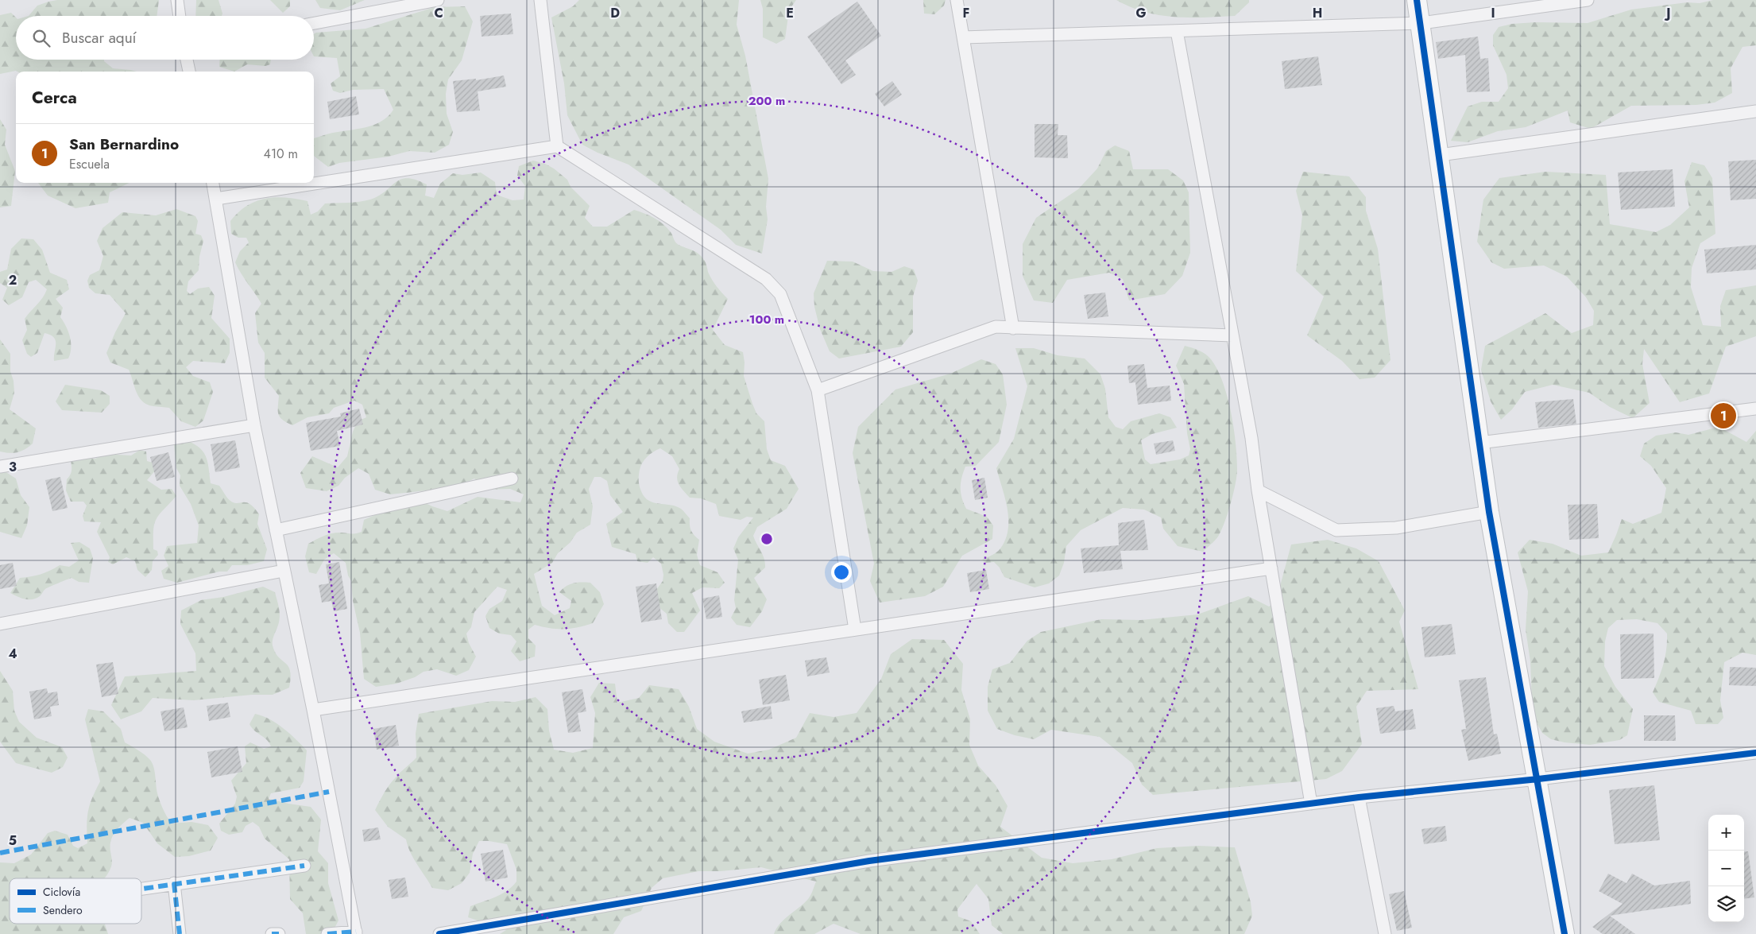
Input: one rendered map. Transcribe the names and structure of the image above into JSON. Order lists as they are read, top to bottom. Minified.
{"legend":["Ciclovía","Sendero"],"page":{"search":"Buscar aquí","heading":"Cerca","list":[{"mark":"1","name":"San Bernardino","note":"Escuela","value":"410 m"}],"pins":"1","map_buttons":["+","−"]},"grid":{"columns":["C","D","E","F","G","H","I","J"],"rows":["2","3","4","5"]},"rings":["200 m","100 m"]}
